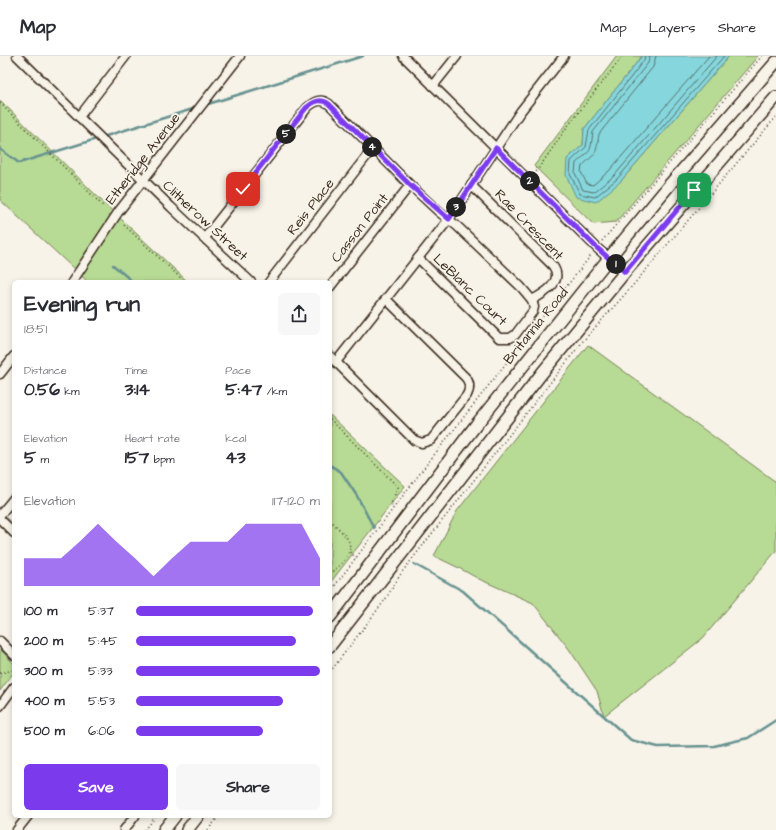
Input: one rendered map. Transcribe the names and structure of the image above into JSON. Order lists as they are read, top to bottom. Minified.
{"streets":{"main road":["Britannia Road"],"street":["Etheridge Avenue","Reis Place","Clitherow Street","Rae Crescent","Casson Point","LeBlanc Court"]},"crossings":[["Etheridge Avenue","Clitherow Street"],["Rae Crescent","LeBlanc Court"]],"page":{"header":"Map","nav":["Map","Layers","Share"],"pins":["5","4","2","3","1"],"heading":["Evening run","18:51"],"stats":[["Distance","0.56 km"],["Time","3:14"],["Pace","5:47 /km"],["Elevation","5 m"],["Heart rate","157 bpm"],["kcal","43"]],"chart":["Elevation","117–120 m"],"list":[{"name":"100 m","note":"5:37"},{"name":"200 m","note":"5:45"},{"name":"300 m","note":"5:33"},{"name":"400 m","note":"5:53"},{"name":"500 m","note":"6:06"}],"buttons":["Save","Share"]}}
